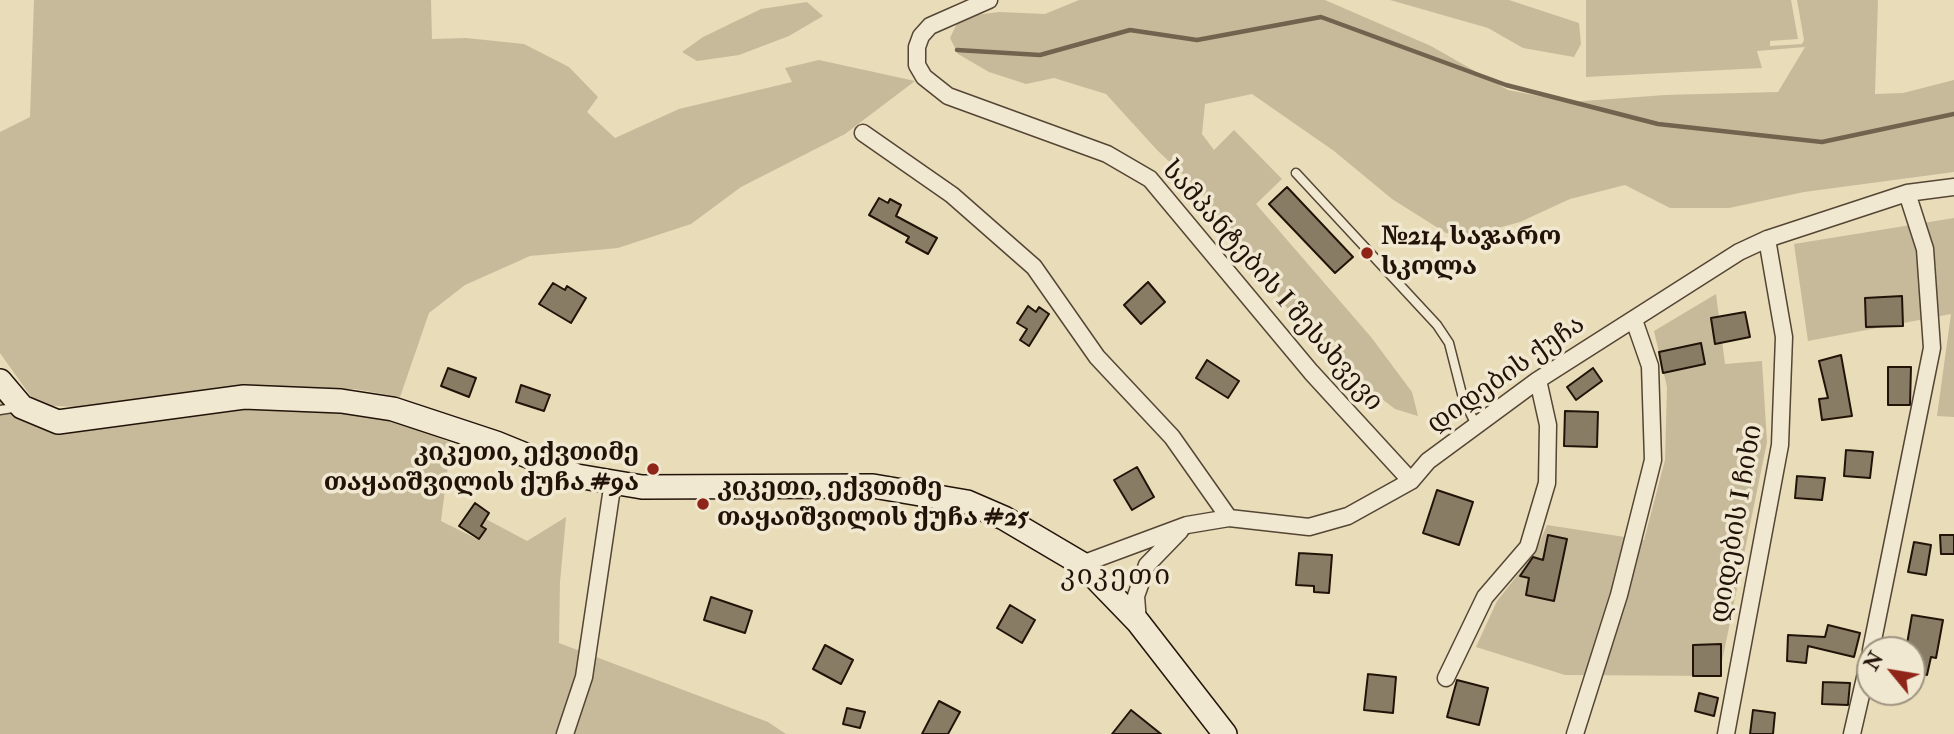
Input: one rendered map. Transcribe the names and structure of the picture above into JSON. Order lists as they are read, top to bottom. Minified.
{"streets":{"street":["სამპანტების I შესახვევი","დიდების ქუჩა","დიდების I ჩიხი"]},"crossings":[["სამპანტების I შესახვევი","დიდების ქუჩა"],["დიდების ქუჩა","დიდების I ჩიხი"]],"districts":["კიკეთი"],"places":["№214 საჯარო სკოლა","კიკეთი, ექვთიმე თაყაიშვილის ქუჩა #9ა","კიკეთი, ექვთიმე თაყაიშვილის ქუჩა #25"],"north":"top left"}
